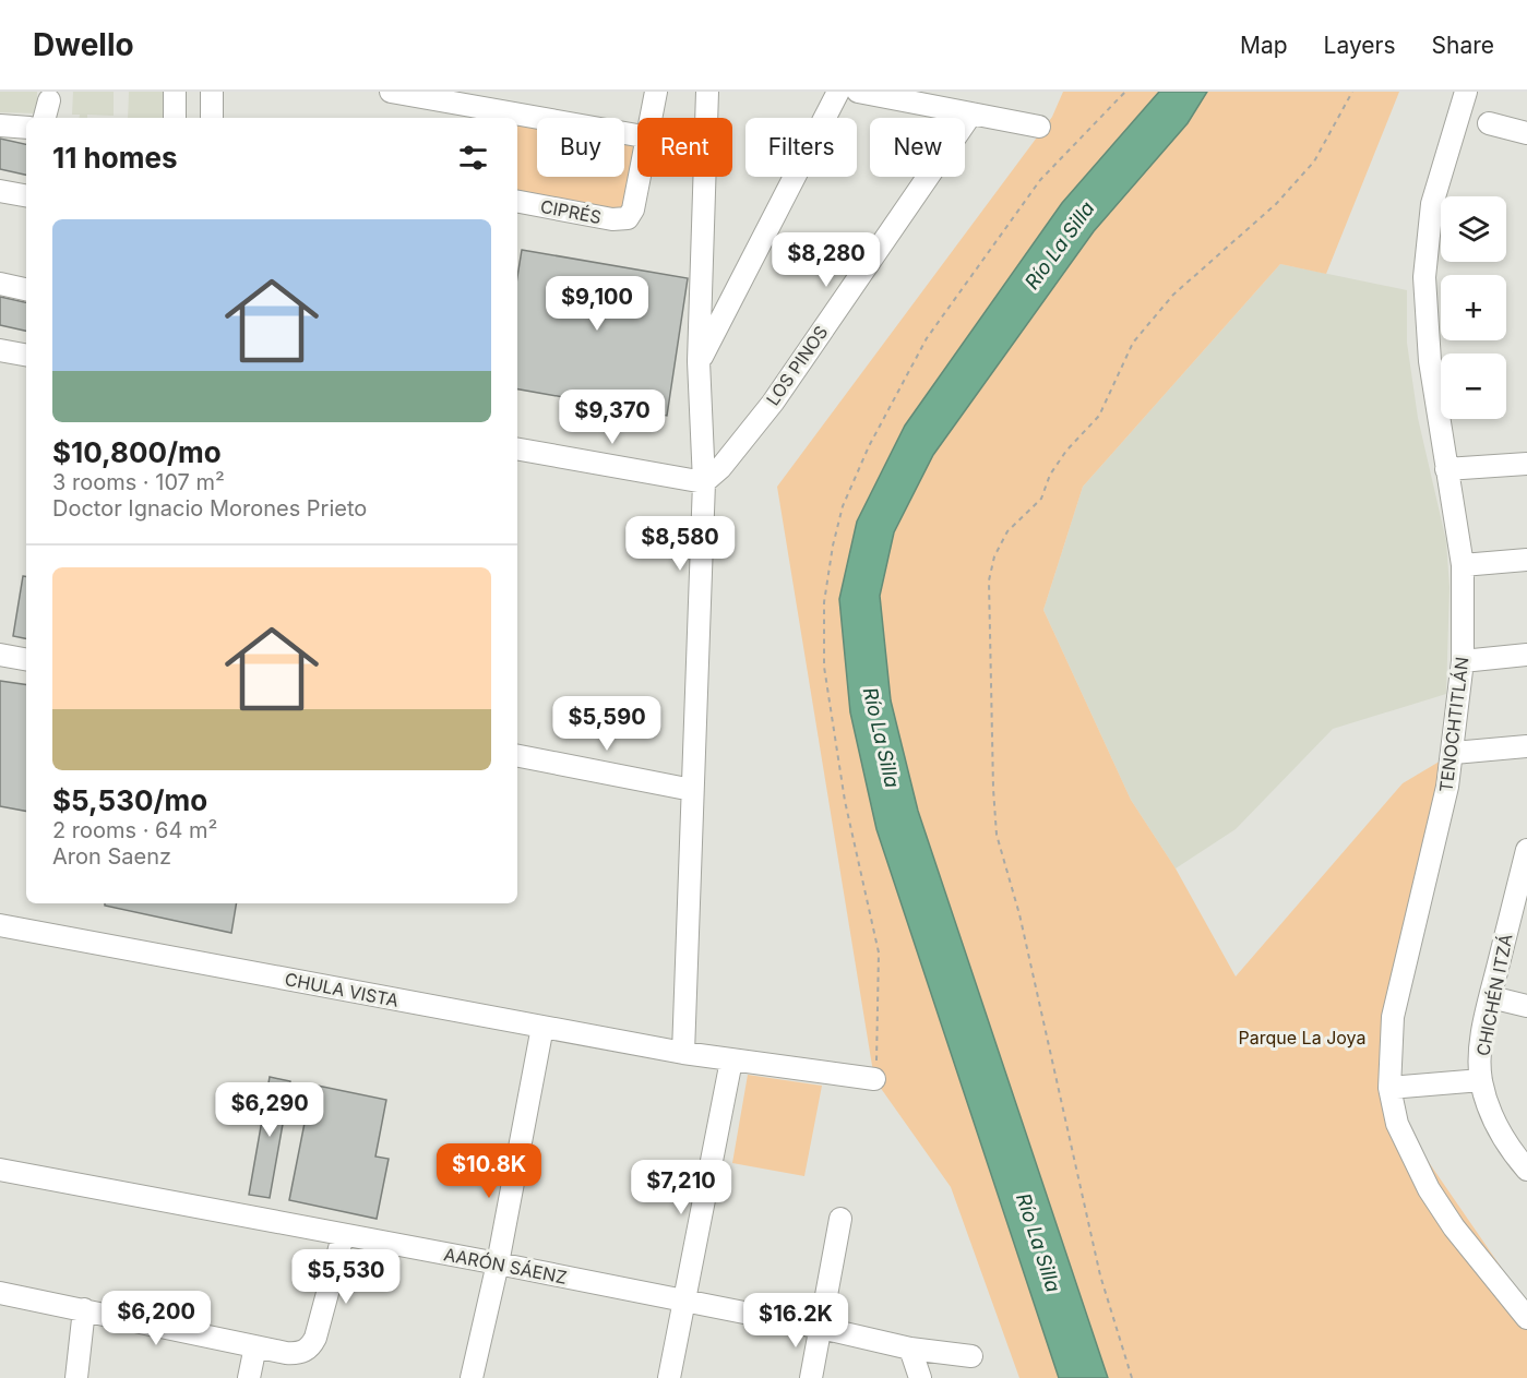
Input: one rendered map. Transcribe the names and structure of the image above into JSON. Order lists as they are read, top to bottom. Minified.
{"streets":{"street":["CIPRÉS","LOS PINOS","TENOCHTITLÁN","CHULA VISTA","CHICHÉN ITZÁ","AARÓN SÁENZ"]},"water":["Río La Silla"],"parks":["Parque La Joya"],"page":{"header":"Dwello","nav":["Map","Layers","Share"],"chip":["Buy","Rent","Filters","New"],"heading":"11 homes","map_buttons":["+","−"],"list":[{"name":"$10,800/mo","note":"3 rooms · 107 m² · Doctor Ignacio Morones Prieto"},{"name":"$5,530/mo","note":"2 rooms · 64 m² · Aron Saenz"}],"price":["$8,280","$9,100","$9,370","$8,580","$5,590","$6,290","$10.8K","$7,210","$5,530","$6,200","$16.2K"]}}
